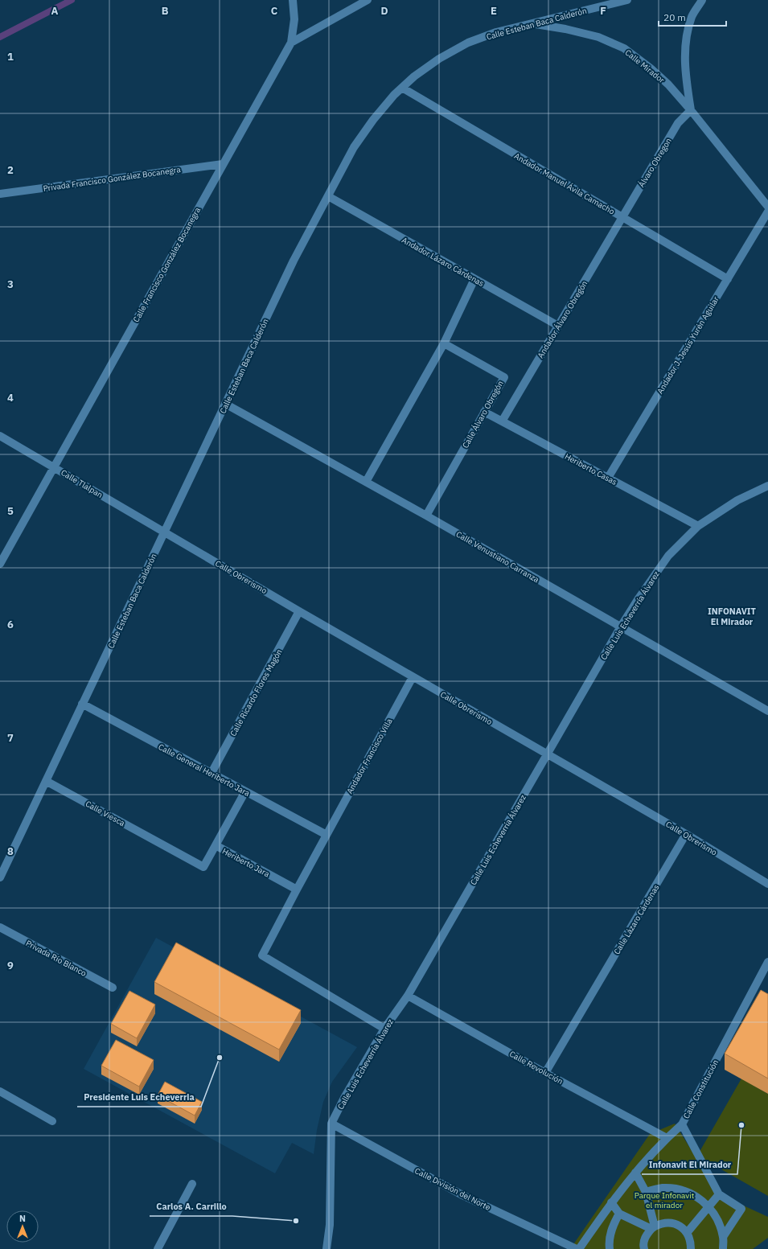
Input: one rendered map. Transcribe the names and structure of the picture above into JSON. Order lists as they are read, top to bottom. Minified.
{"streets":{"street":["Calle Esteban Baca Calderón","Calle Mirador","Álvaro Obregon","Privada Francisco González Bocanegra","Andador Manuel Ávila Camacho","Andador Lázaro Cárdenas","Calle Francisco González Bocanegra","Andador Álvaro Obregón","Andador J. Jesús Yurén Aguilar","Calle Álvaro Obregón","Heriberto Casas","Calle Tlalpan","Calle Venustiano Carranza","Calle Obrerismo","Calle Luis Echeverría Álvarez","Calle Ricardo Flores Magón","Andador Francisco Villa","Calle General Heriberto Jara","Calle Viesca","Heriberto Jara","Calle Lázaro Cárdenas","Privada Río Blanco","Calle Revolución","Calle Constitución","Calle División del Norte"]},"crossings":[["Calle Esteban Baca Calderón","Calle Mirador"],["Calle Esteban Baca Calderón","Andador Manuel Ávila Camacho"],["Calle Esteban Baca Calderón","Andador Lázaro Cárdenas"],["Calle Esteban Baca Calderón","Calle Tlalpan"],["Calle Esteban Baca Calderón","Calle Venustiano Carranza"],["Calle Esteban Baca Calderón","Calle Obrerismo"],["Calle Esteban Baca Calderón","Calle General Heriberto Jara"],["Calle Esteban Baca Calderón","Calle Viesca"],["Calle Mirador","Álvaro Obregon"],["Álvaro Obregon","Andador Manuel Ávila Camacho"],["Álvaro Obregon","Andador Álvaro Obregón"],["Privada Francisco González Bocanegra","Calle Francisco González Bocanegra"],["Andador Manuel Ávila Camacho","Andador Álvaro Obregón"],["Andador Manuel Ávila Camacho","Andador J. Jesús Yurén Aguilar"],["Andador Lázaro Cárdenas","Andador Álvaro Obregón"],["Calle Francisco González Bocanegra","Calle Tlalpan"],["Andador Álvaro Obregón","Heriberto Casas"],["Andador J. Jesús Yurén Aguilar","Heriberto Casas"],["Calle Álvaro Obregón","Heriberto Casas"],["Calle Álvaro Obregón","Calle Venustiano Carranza"],["Heriberto Casas","Calle Luis Echeverría Álvarez"],["Calle Tlalpan","Calle Obrerismo"],["Calle Venustiano Carranza","Calle Luis Echeverría Álvarez"],["Calle Obrerismo","Calle Luis Echeverría Álvarez"],["Calle Obrerismo","Calle Ricardo Flores Magón"],["Calle Obrerismo","Andador Francisco Villa"],["Calle Obrerismo","Calle Lázaro Cárdenas"],["Calle Luis Echeverría Álvarez","Calle Revolución"],["Calle Luis Echeverría Álvarez","Calle División del Norte"],["Calle Ricardo Flores Magón","Calle General Heriberto Jara"],["Andador Francisco Villa","Calle General Heriberto Jara"],["Andador Francisco Villa","Heriberto Jara"],["Calle General Heriberto Jara","Heriberto Jara"],["Calle Viesca","Heriberto Jara"],["Calle Lázaro Cárdenas","Calle Revolución"],["Calle Revolución","Calle Constitución"],["Calle Constitución","Calle División del Norte"]],"districts":["INFONAVIT El Mirador"],"parks":["Parque Infonavit el mirador"],"places":["Presidente Luis Echeverria","Infonavit El Mirador","Carlos A. Carrillo"],"scale_bar":"20 m","north":"top","grid":{"columns":["A","B","C","D","E","F"],"rows":["1","2","3","4","5","6","7","8","9"]}}
